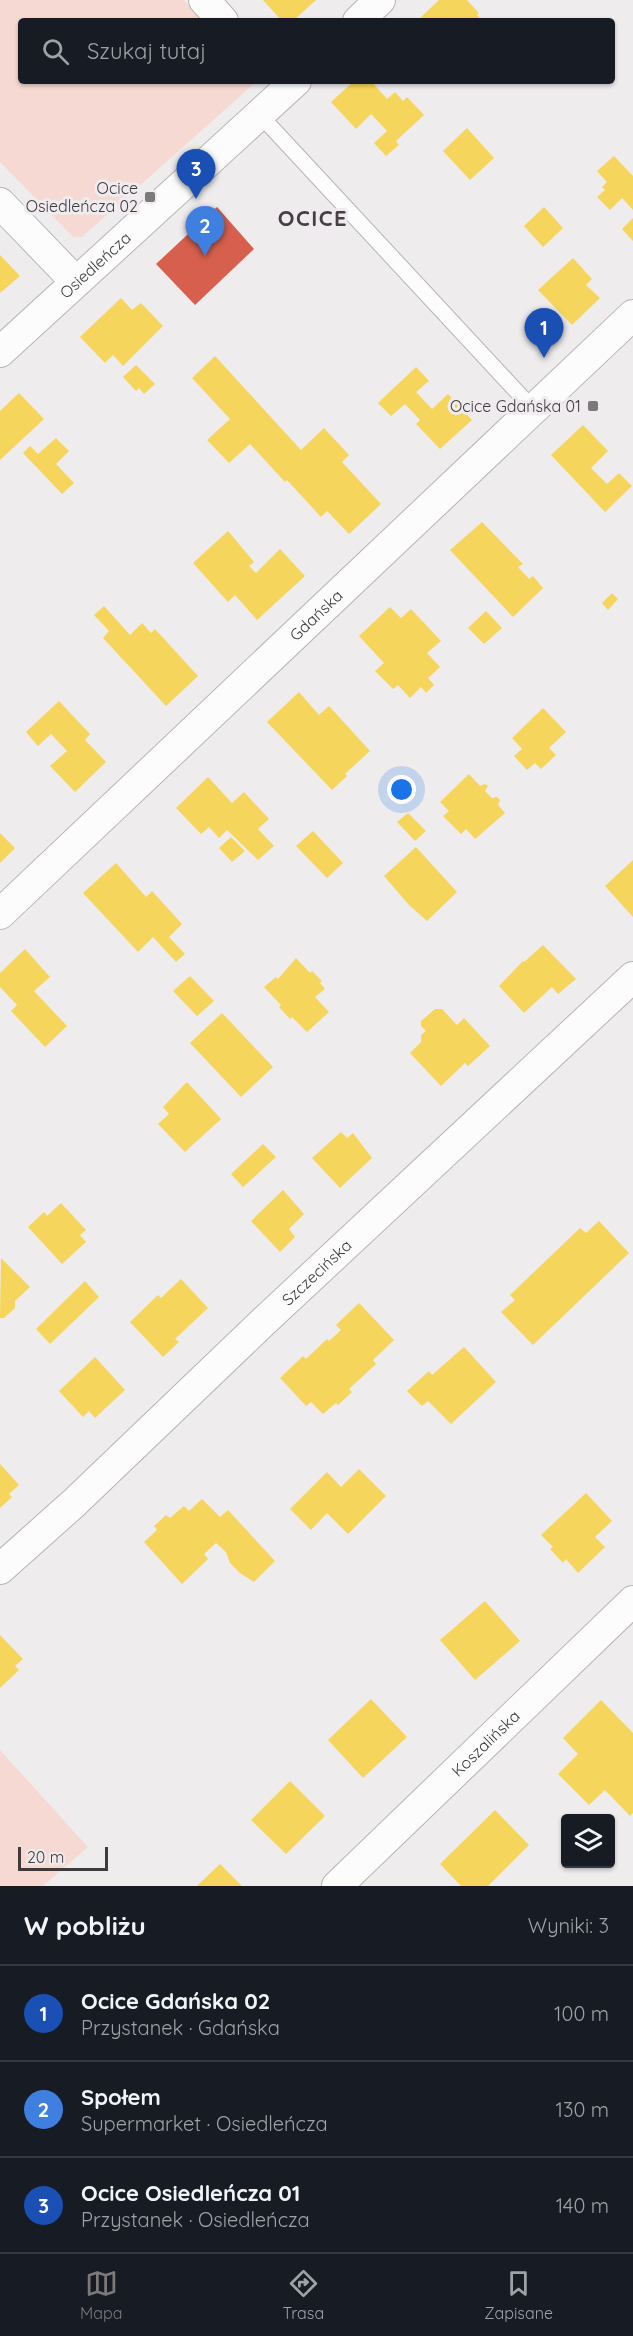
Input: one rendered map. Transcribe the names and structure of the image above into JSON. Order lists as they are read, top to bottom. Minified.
{"streets":{"street":["Osiedleńcza","Gdańska","Szczecińska","Koszalińska"]},"districts":["OCICE"],"places":{"transit":["Ocice Osiedleńcza 02","Ocice Gdańska 01"]},"scale_bar":"20 m","page":{"search":"Szukaj tutaj","pins":["3","2","1"],"scale":"20 m","heading":["W pobliżu","Wyniki: 3"],"list":[{"mark":"1","name":"Ocice Gdańska 02","note":"Przystanek · Gdańska","value":"100 m"},{"mark":"2","name":"Społem","note":"Supermarket · Osiedleńcza","value":"130 m"},{"mark":"3","name":"Ocice Osiedleńcza 01","note":"Przystanek · Osiedleńcza","value":"140 m"}],"nav":["Mapa","Trasa","Zapisane"]}}
